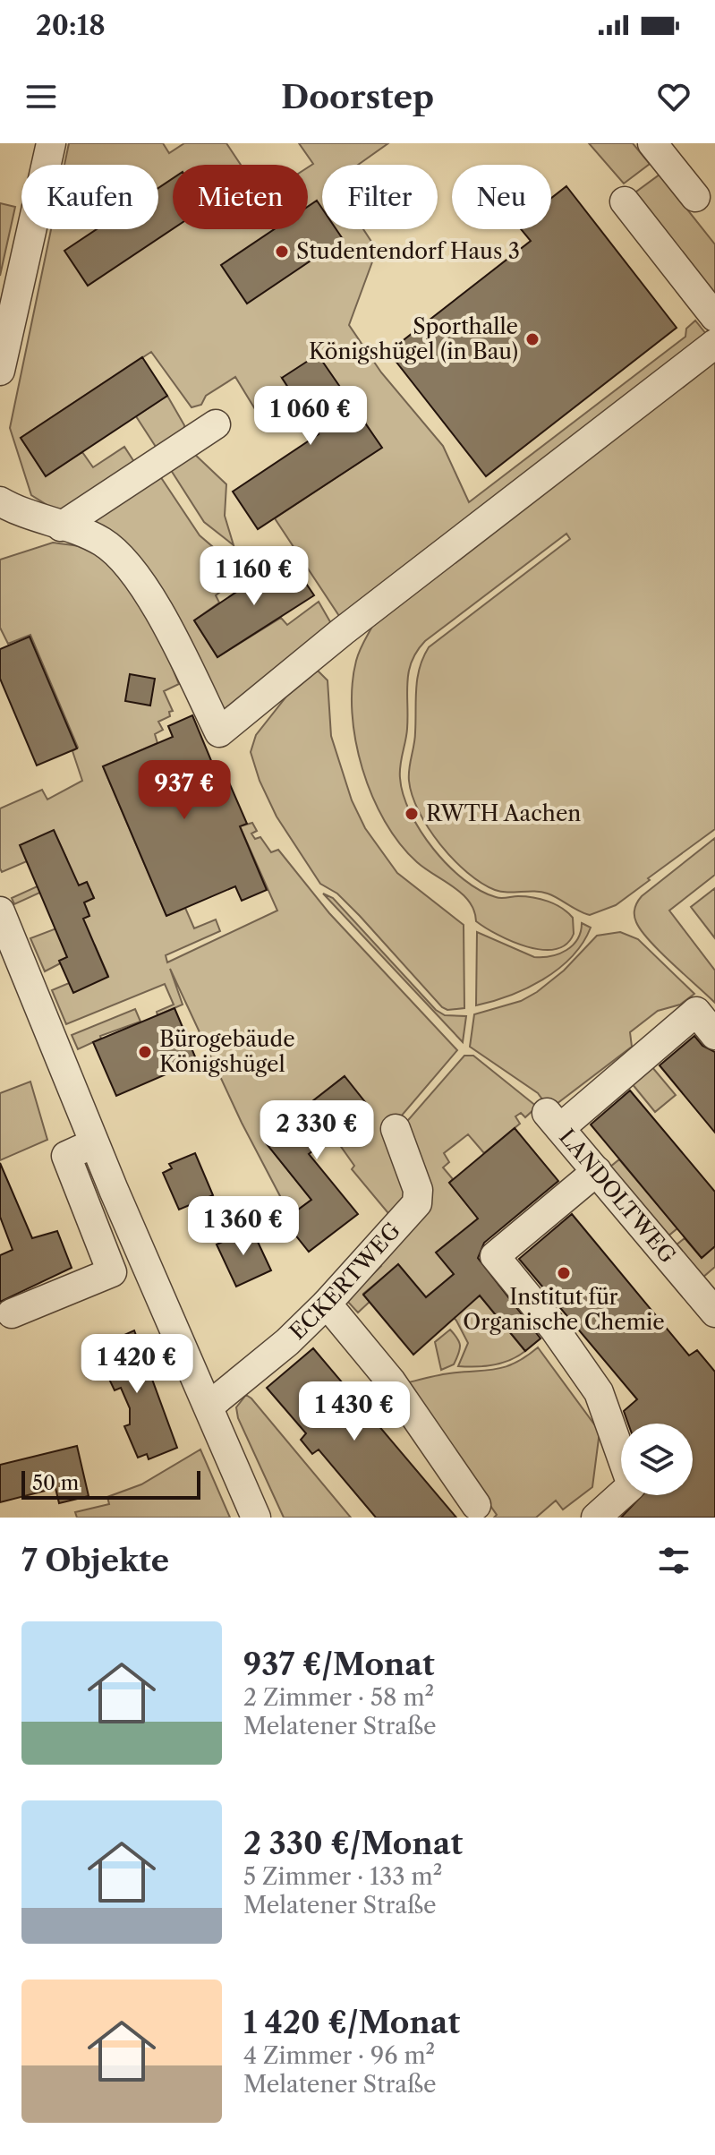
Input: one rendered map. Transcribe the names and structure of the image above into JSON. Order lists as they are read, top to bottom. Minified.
{"streets":{"street":["LANDOLTWEG","ECKERTWEG"]},"places":["Studentendorf Haus 3","Sporthalle Königshügel (in Bau)","RWTH Aachen","Bürogebäude Königshügel","Institut für Organische Chemie"],"scale_bar":"50 m","page":{"status":"20:18","header":"Doorstep","chip":["Kaufen","Mieten","Filter","Neu"],"price":["1 060 €","1 160 €","937 €","2 330 €","1 360 €","1 420 €","1 430 €"],"scale":"50 m","heading":"7 Objekte","list":[{"name":"937 €/Monat","note":"2 Zimmer · 58 m² · Melatener Straße"},{"name":"2 330 €/Monat","note":"5 Zimmer · 133 m² · Melatener Straße"},{"name":"1 420 €/Monat","note":"4 Zimmer · 96 m² · Melatener Straße"}]}}
